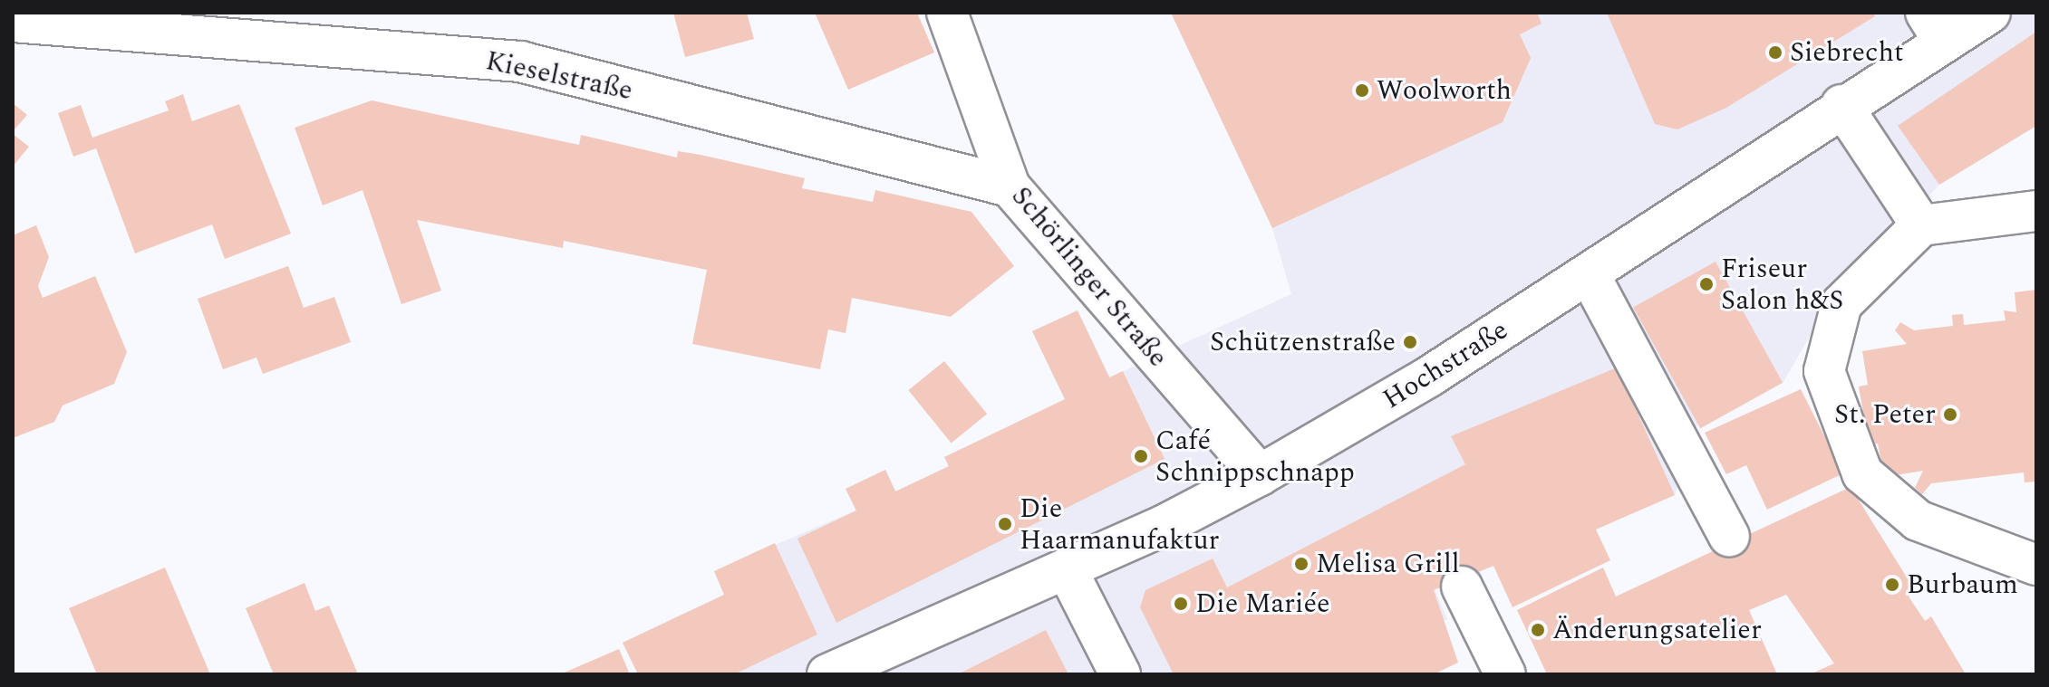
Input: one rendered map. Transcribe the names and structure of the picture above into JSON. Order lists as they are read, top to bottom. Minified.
{"streets":{"street":["Kieselstraße","Schörlinger Straße","Hochstraße"]},"crossings":[["Kieselstraße","Schörlinger Straße"],["Schörlinger Straße","Hochstraße"]],"places":["Siebrecht","Woolworth","Friseur Salon h&S","Schützenstraße","St. Peter","Café Schnippschnapp","Die Haarmanufaktur","Melisa Grill","Burbaum","Die Mariée","Änderungsatelier"]}
